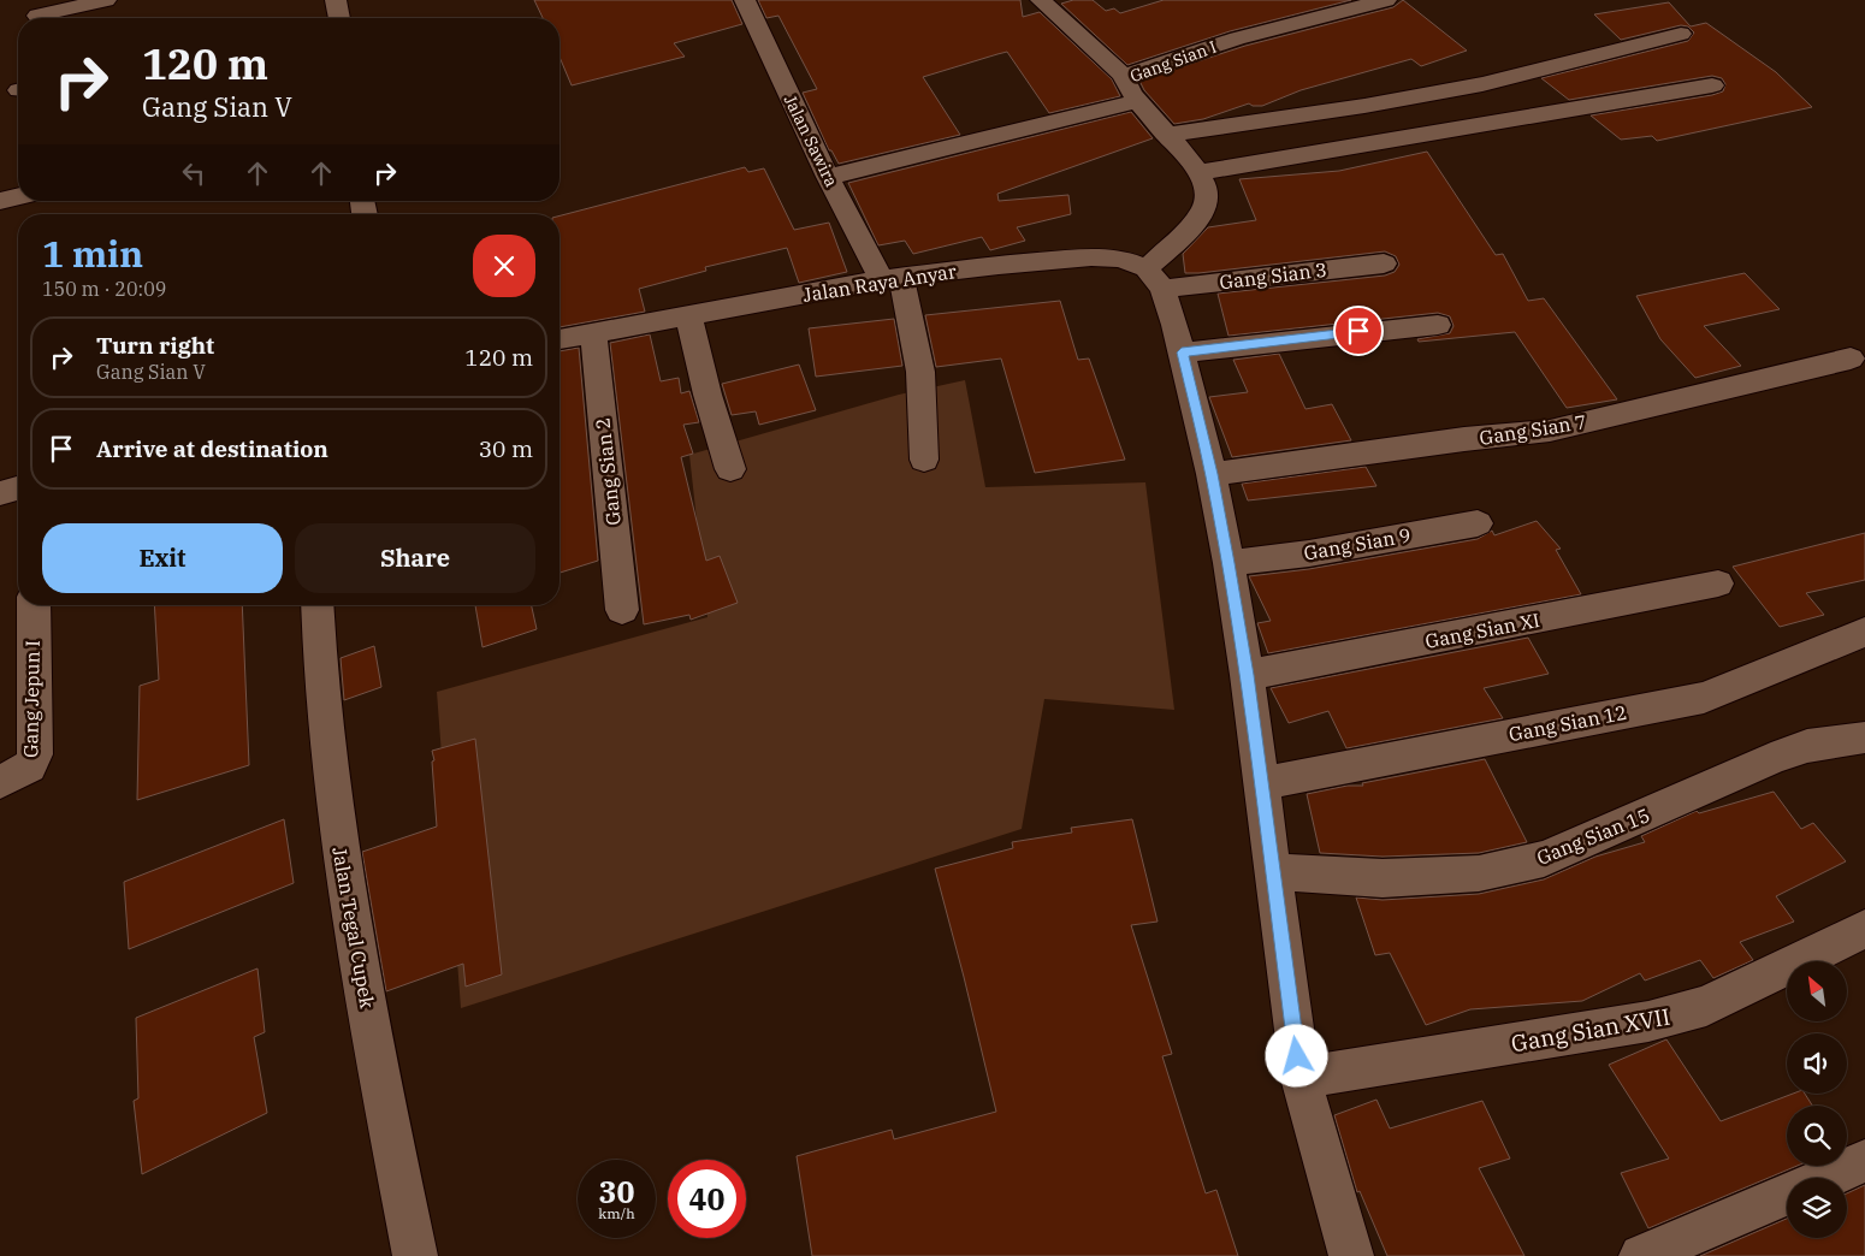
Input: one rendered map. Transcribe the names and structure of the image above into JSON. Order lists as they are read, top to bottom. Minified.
{"streets":{"street":["Gang Sian I","Jalan Sawira","Gang Sian 3","Jalan Raya Anyar","Gang Sian 7","Gang Sian 2","Gang Sian 9","Gang Sian XI","Gang Jepun I","Gang Sian 12","Gang Sian 15","Jalan Tegal Cupek","Gang Sian XVII"]},"crossings":[["Gang Sian I","Gang Sian 3"],["Gang Sian I","Jalan Raya Anyar"],["Jalan Sawira","Jalan Raya Anyar"],["Gang Sian 3","Jalan Raya Anyar"],["Jalan Raya Anyar","Gang Sian 2"]],"north":"top left","page":{"turn":["120 m","Gang Sian V"],"heading":["1 min","150 m · 20:09"],"list":[{"name":"Turn right","note":"Gang Sian V","value":"120 m"},{"name":"Arrive at destination","value":"30 m"}],"buttons":["Exit","Share"],"speed":"30 km/h","limit":"40"}}
